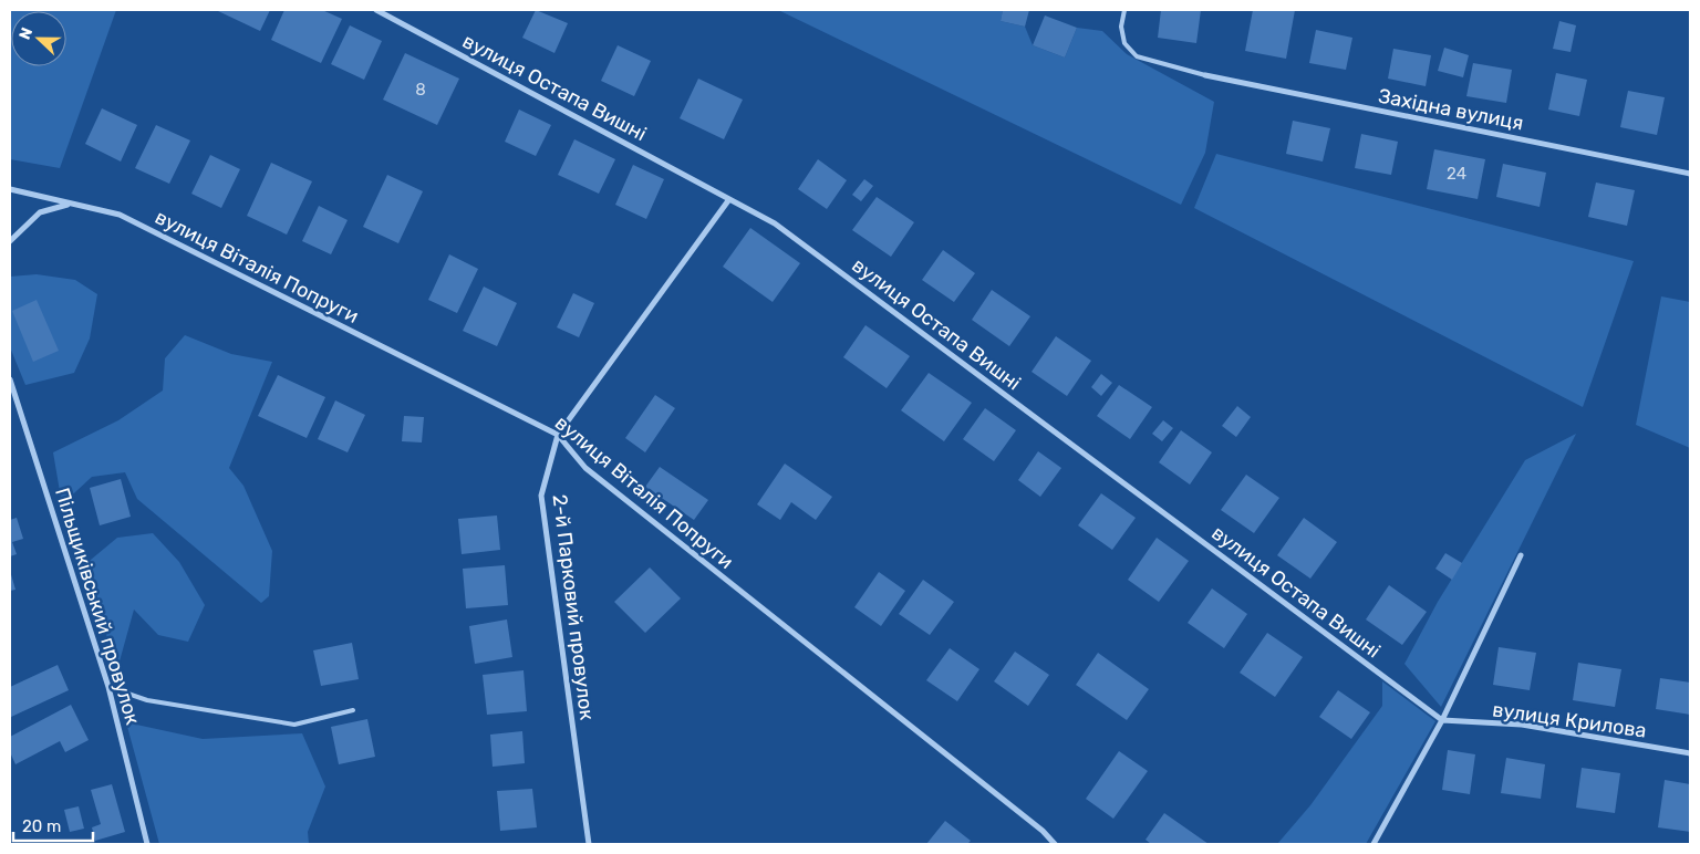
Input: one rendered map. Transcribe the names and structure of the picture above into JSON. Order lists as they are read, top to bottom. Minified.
{"streets":{"street":["вулиця Остапа Вишні","Західна вулиця","вулиця Віталія Попруги","Пільщиківський провулок","2-й Парковий провулок","вулиця Крилова"]},"crossings":[["вулиця Остапа Вишні","2-й Парковий провулок"],["вулиця Остапа Вишні","вулиця Крилова"],["вулиця Віталія Попруги","2-й Парковий провулок"]],"house_numbers":["8","24"],"scale_bar":"20 m","north":"left"}
